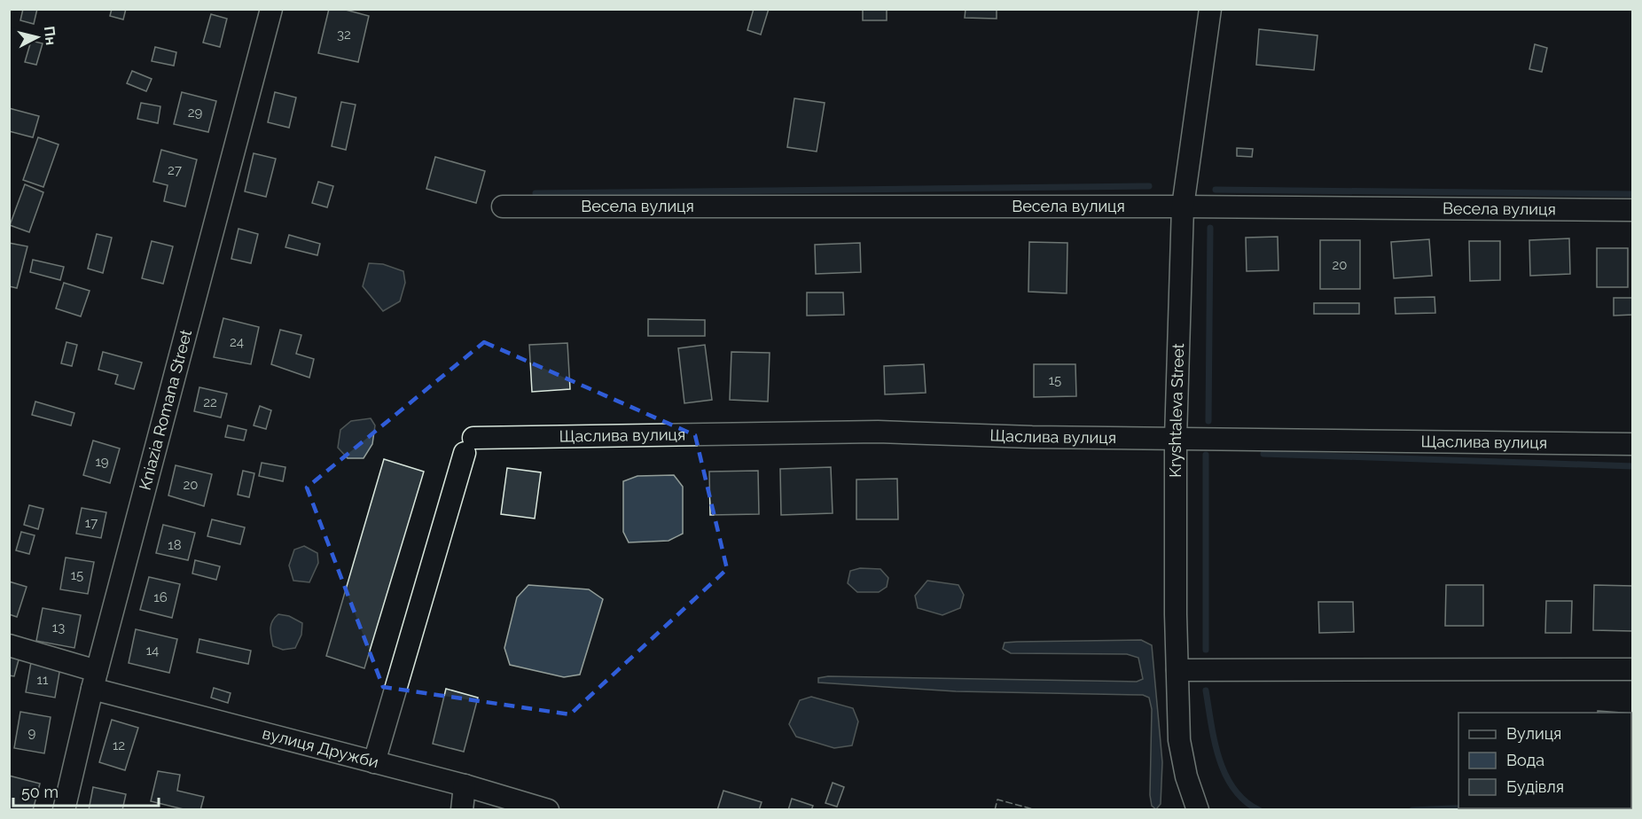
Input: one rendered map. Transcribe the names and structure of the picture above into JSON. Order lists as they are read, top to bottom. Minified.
{"streets":{"street":["Весела вулиця","Kniazia Romana Street","Kryshtaleva Street","Щаслива вулиця","вулиця Дружби"]},"crossings":[["Весела вулиця","Kryshtaleva Street"],["Kniazia Romana Street","вулиця Дружби"],["Kryshtaleva Street","Щаслива вулиця"],["Щаслива вулиця","вулиця Дружби"]],"house_numbers":["32","29","27","20","24","15","22","19","20","17","18","15","16","13","14","11","9","12"],"legend":["Вулиця","Вода","Будівля"],"scale_bar":"50 m","north":"right"}
